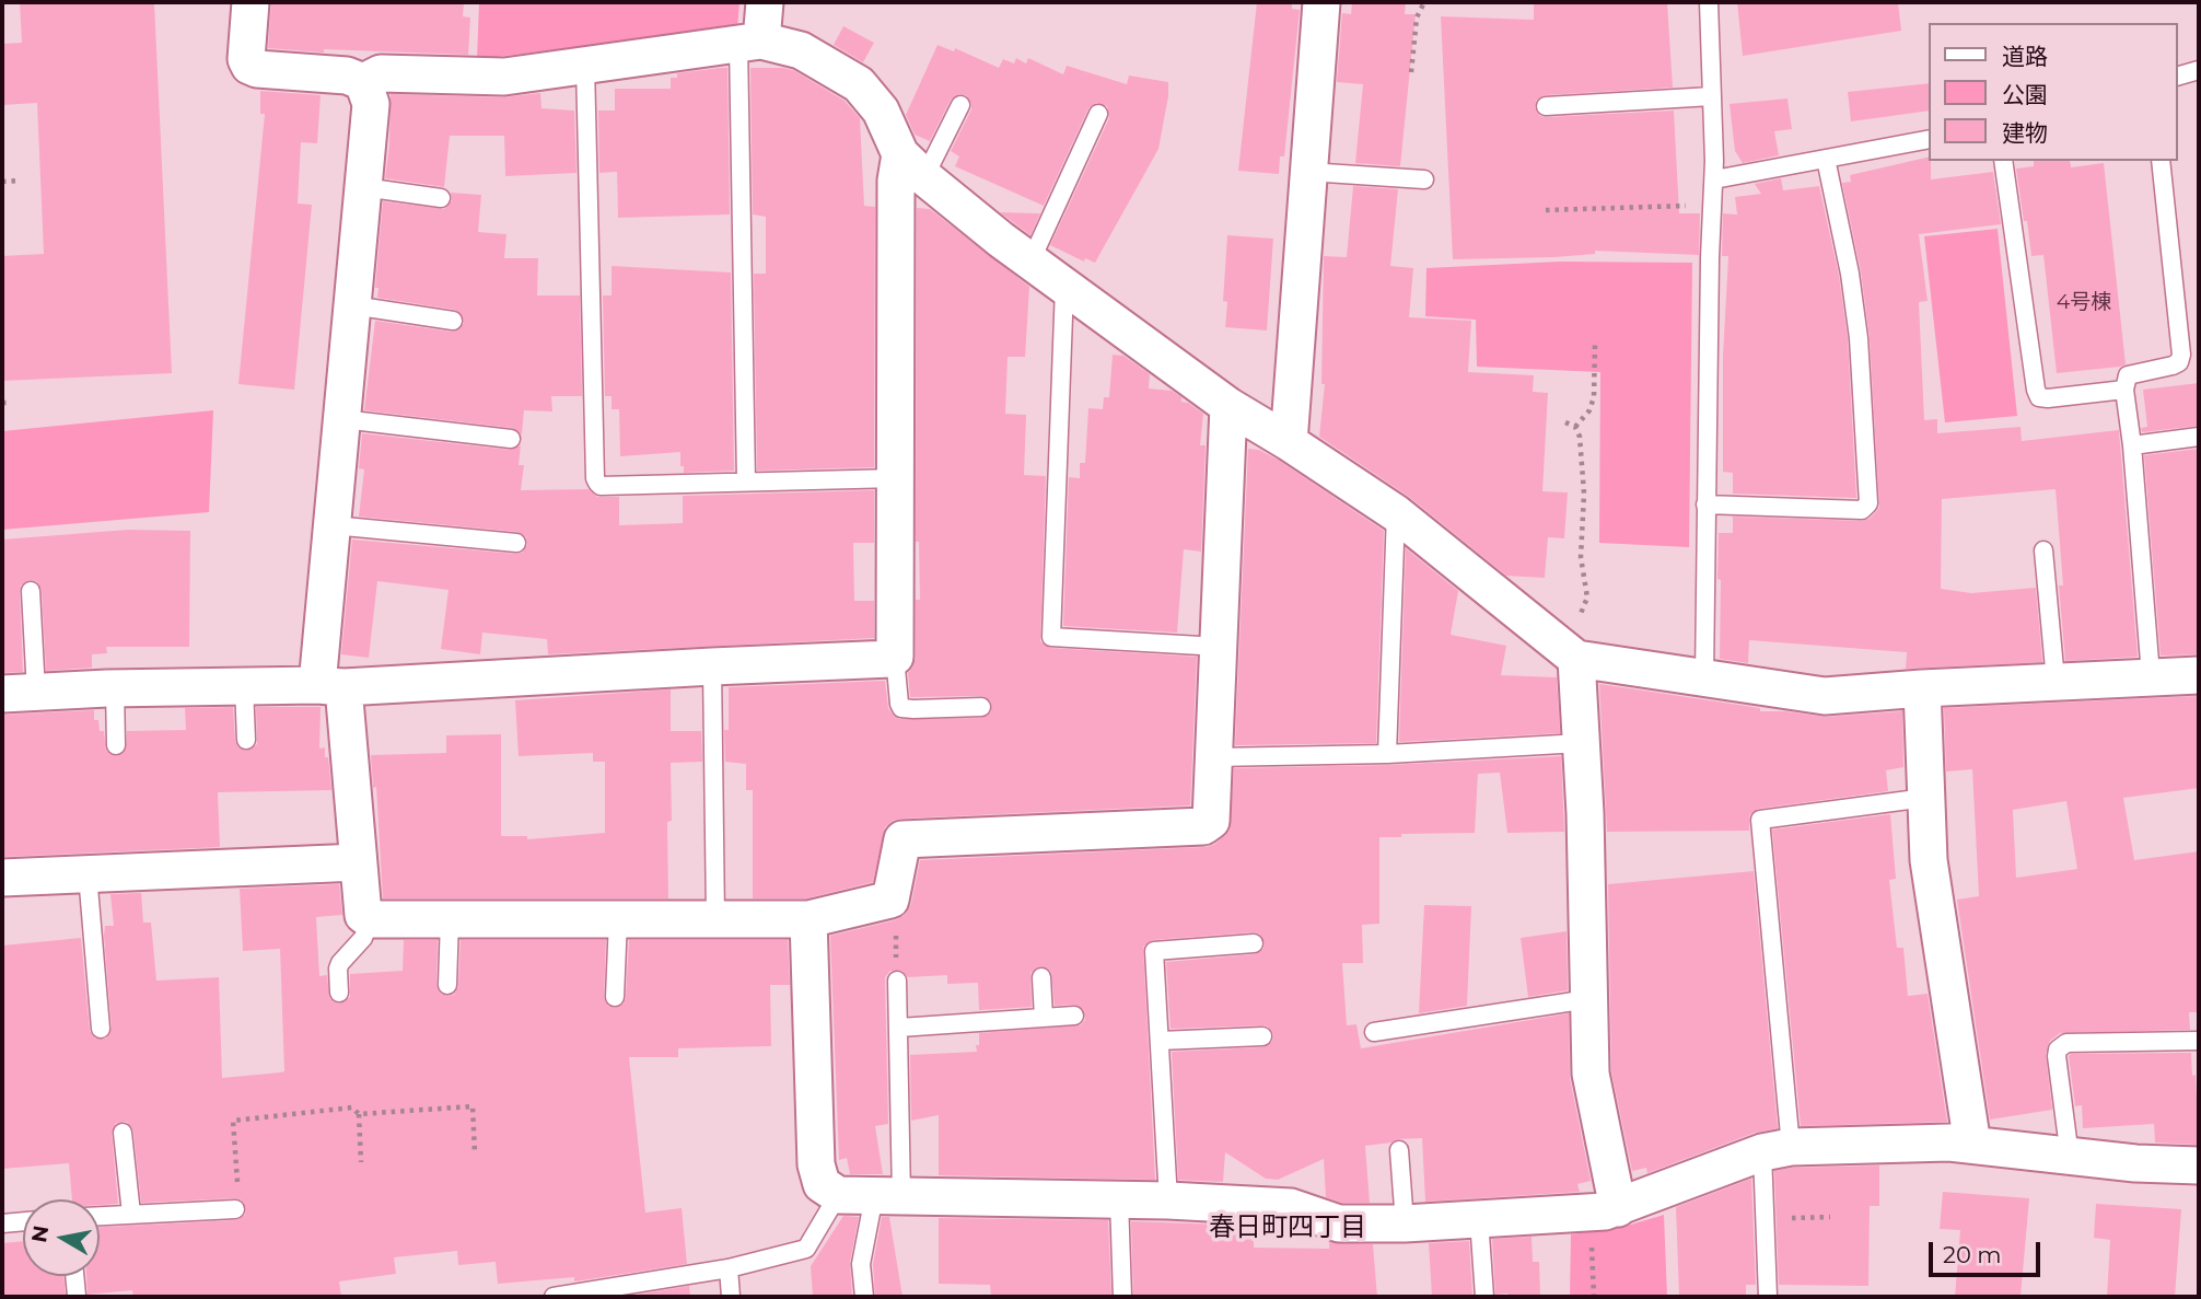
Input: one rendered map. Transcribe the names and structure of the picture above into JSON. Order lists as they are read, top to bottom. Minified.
{"districts":["春日町四丁目"],"house_numbers":["4号棟"],"legend":["道路","公園","建物"],"scale_bar":"20 m","north":"left"}
